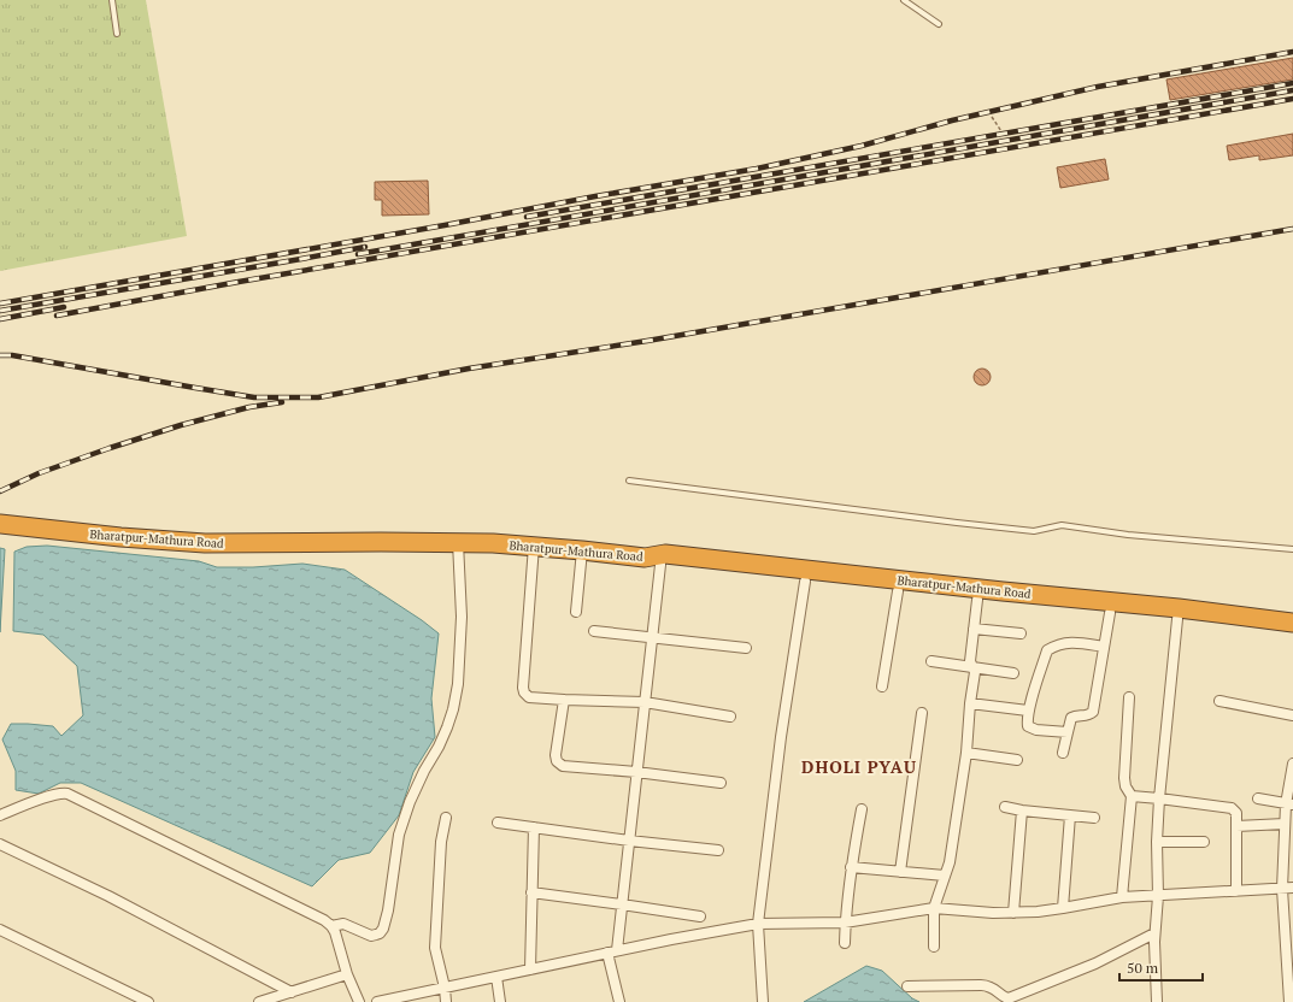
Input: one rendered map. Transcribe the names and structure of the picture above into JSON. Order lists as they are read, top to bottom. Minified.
{"streets":{"highway":["Bharatpur-Mathura Road"]},"districts":["DHOLI PYAU"],"scale_bar":"50 m"}
